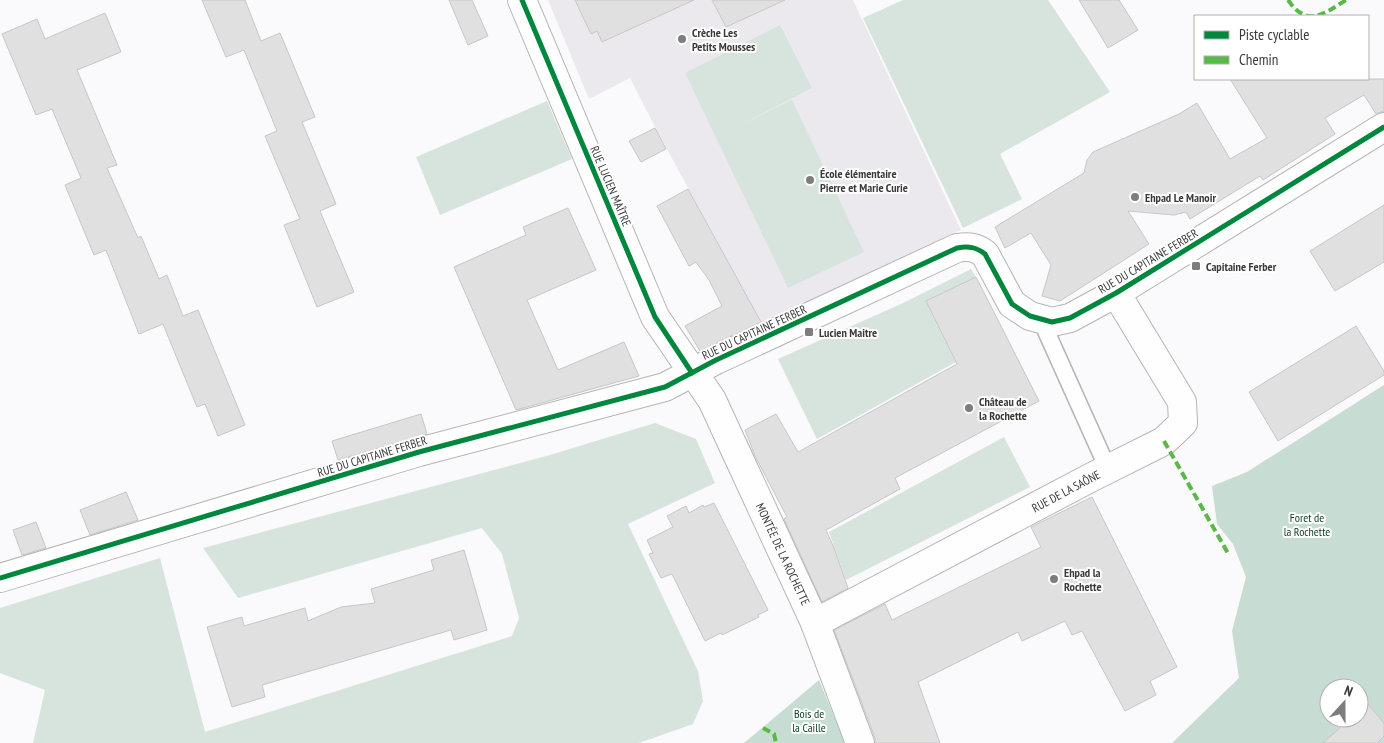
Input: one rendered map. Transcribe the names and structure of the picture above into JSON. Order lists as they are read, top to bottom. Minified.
{"streets":{"street":["RUE LUCIEN MAÎTRE","RUE DU CAPITAINE FERBER","RUE DE LA SAÔNE","MONTÉE DE LA ROCHETTE"]},"crossings":[["RUE LUCIEN MAÎTRE","RUE DU CAPITAINE FERBER"],["RUE LUCIEN MAÎTRE","MONTÉE DE LA ROCHETTE"],["RUE DU CAPITAINE FERBER","RUE DE LA SAÔNE"],["RUE DU CAPITAINE FERBER","MONTÉE DE LA ROCHETTE"],["RUE DE LA SAÔNE","MONTÉE DE LA ROCHETTE"]],"parks":["Foret de la Rochette","Bois de la Caille"],"places":{"other":["Crèche Les Petits Mousses","École élémentaire Pierre et Marie Curie","Ehpad Le Manoir","Château de la Rochette","Ehpad la Rochette"],"transit":["Capitaine Ferber","Lucien Maitre"]},"legend":["Piste cyclable","Chemin"],"north":"top"}
